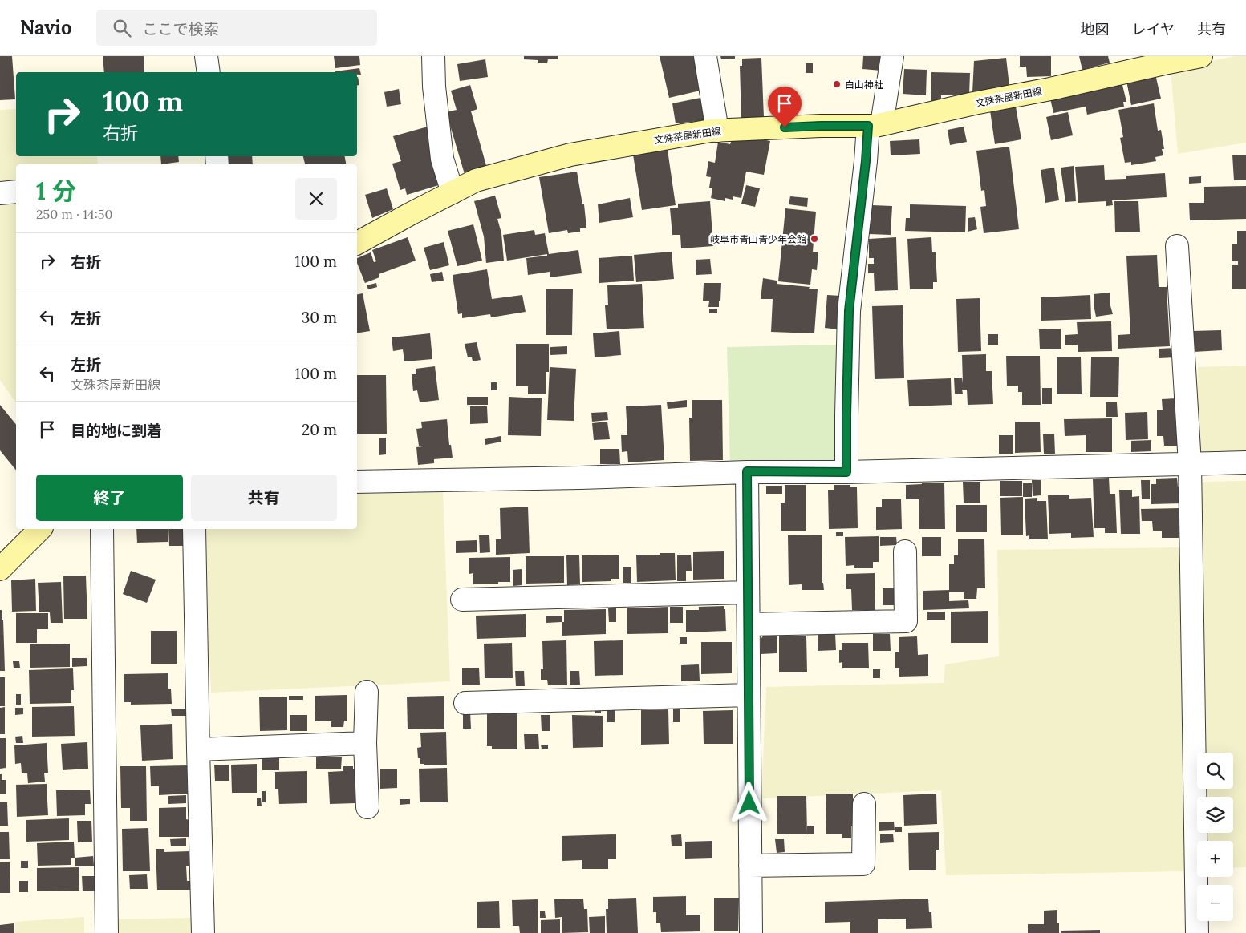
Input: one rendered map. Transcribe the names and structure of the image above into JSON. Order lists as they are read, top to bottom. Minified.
{"streets":{"main road":["文殊茶屋新田線"]},"places":["白山神社","岐阜市青山青少年会館"],"page":{"header":"Navio","search":"ここで検索","nav":["地図","レイヤ","共有"],"turn":["100 m","右折"],"heading":["1 分","250 m · 14:50"],"list":[{"name":"右折","value":"100 m"},{"name":"左折","value":"30 m"},{"name":"左折","note":"文殊茶屋新田線","value":"100 m"},{"name":"目的地に到着","value":"20 m"}],"buttons":["終了","共有"],"map_buttons":["+","−"]}}
